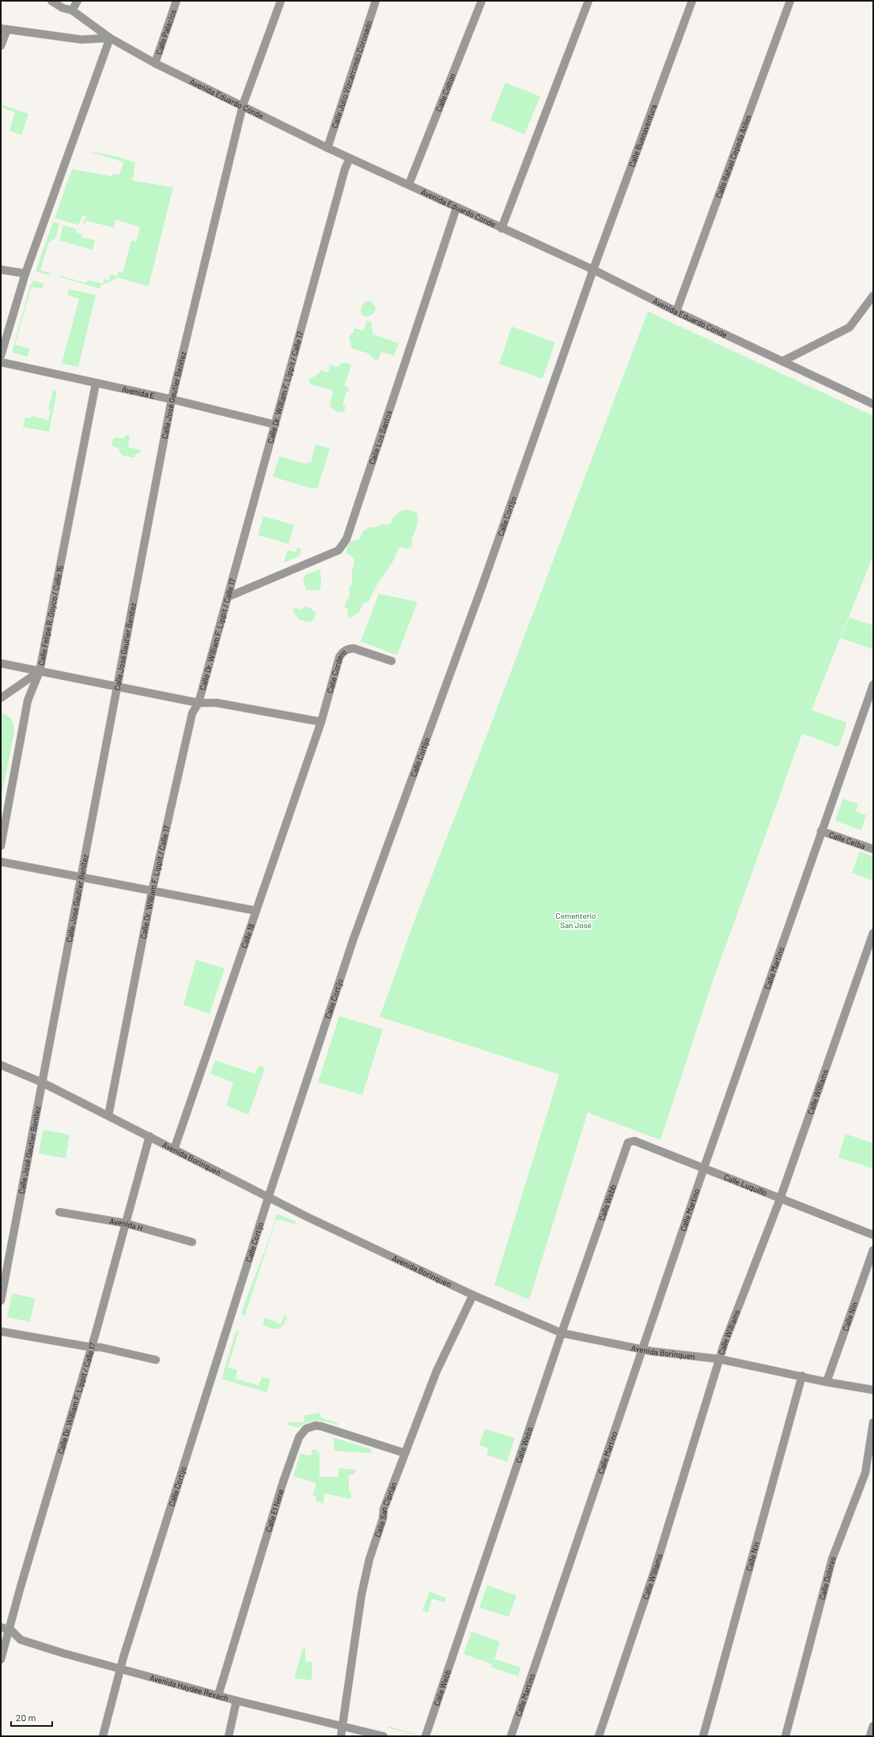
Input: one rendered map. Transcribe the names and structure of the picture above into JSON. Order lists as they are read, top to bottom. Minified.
{"streets":{"street":["Calle Palacios","Calle Julio Vizcarrondo Coronado","Calle Colton","Avenida Eduardo Conde","Calle Buenaventura","Calle Rafael Cepeda Atiles","Calle Dr. William F. Lippit / Calle 17","Avenida E","Calle José Gautier Benítez","Calle Los Santos","Calle Cortijo","Calle Felipe R. Goyco / Calle 15","Calle Cordero","Calle Ceiba","Calle 18","Calle Martino","Calle Williams","Avenida Borinquen","Calle Luquillo","Calle Webb","Avenida H","Calle Nin","Calle San Ciprián","Calle El Nene","Calle Dolores","Avenida Haydée Rexach"]},"crossings":[["Calle Palacios","Avenida Eduardo Conde"],["Calle Julio Vizcarrondo Coronado","Avenida Eduardo Conde"],["Calle Colton","Avenida Eduardo Conde"],["Avenida Eduardo Conde","Calle Buenaventura"],["Avenida Eduardo Conde","Calle Rafael Cepeda Atiles"],["Avenida Eduardo Conde","Calle Dr. William F. Lippit / Calle 17"],["Avenida Eduardo Conde","Calle José Gautier Benítez"],["Avenida Eduardo Conde","Calle Los Santos"],["Avenida Eduardo Conde","Calle Cortijo"],["Calle Buenaventura","Calle Cortijo"],["Calle Dr. William F. Lippit / Calle 17","Avenida E"],["Calle Dr. William F. Lippit / Calle 17","Calle Los Santos"],["Calle Dr. William F. Lippit / Calle 17","Avenida Borinquen"],["Calle Dr. William F. Lippit / Calle 17","Avenida H"],["Calle Dr. William F. Lippit / Calle 17","Avenida Haydée Rexach"],["Avenida E","Calle José Gautier Benítez"],["Avenida E","Calle Felipe R. Goyco / Calle 15"],["Calle José Gautier Benítez","Avenida Borinquen"],["Calle Cortijo","Avenida Borinquen"],["Calle Cortijo","Avenida Haydée Rexach"],["Calle Cordero","Calle 18"],["Calle Ceiba","Calle Martino"],["Calle 18","Avenida Borinquen"],["Calle Martino","Avenida Borinquen"],["Calle Martino","Calle Luquillo"],["Calle Williams","Avenida Borinquen"],["Calle Williams","Calle Luquillo"],["Avenida Borinquen","Calle Webb"],["Avenida Borinquen","Calle Nin"],["Avenida Borinquen","Calle San Ciprián"],["Calle Luquillo","Calle Webb"],["Calle San Ciprián","Calle El Nene"],["Calle San Ciprián","Avenida Haydée Rexach"],["Calle El Nene","Avenida Haydée Rexach"]],"parks":["Cementerio San José"],"scale_bar":"20 m"}
